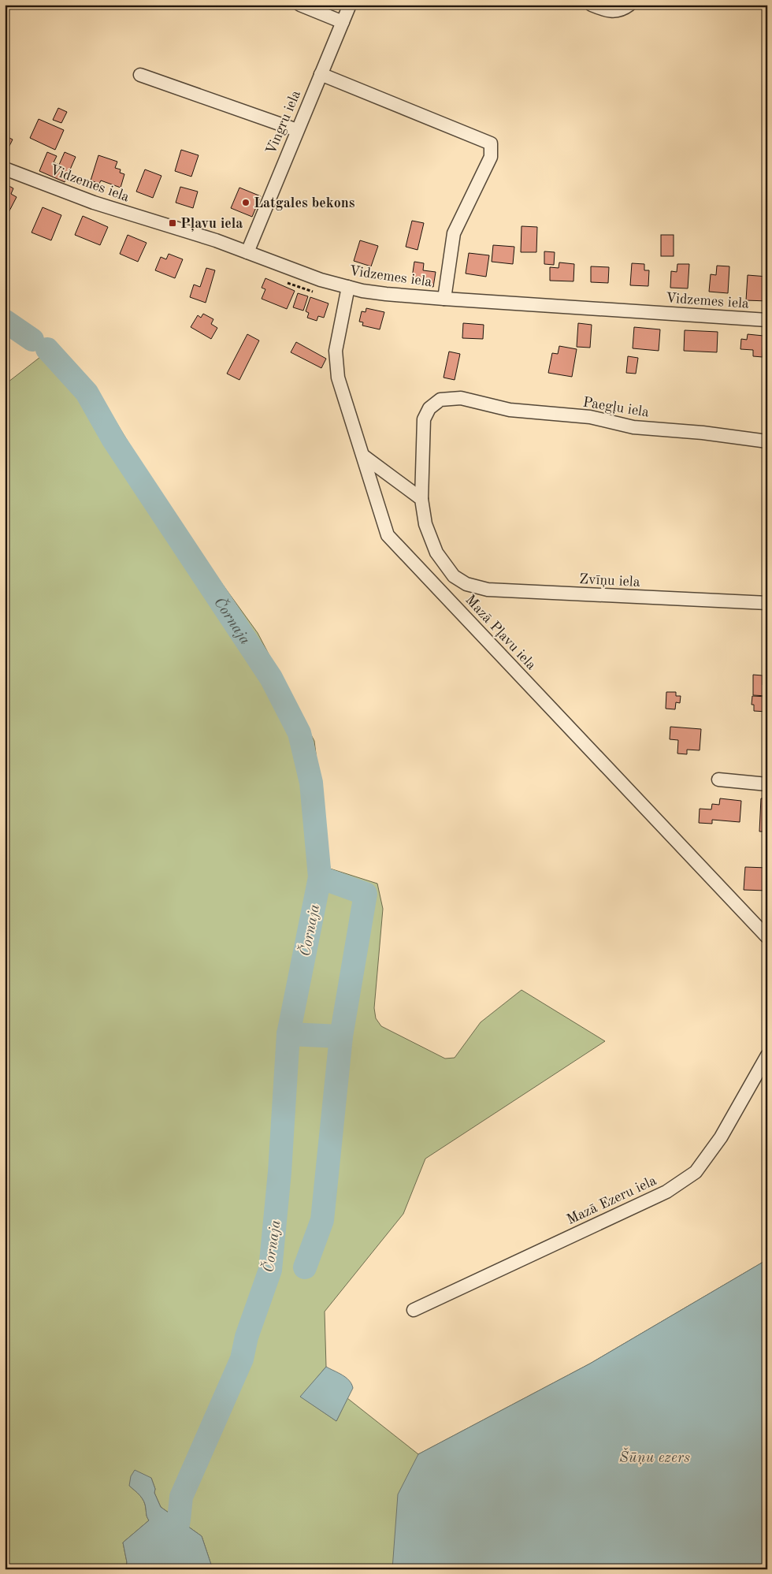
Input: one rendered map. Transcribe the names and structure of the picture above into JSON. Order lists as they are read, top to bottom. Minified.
{"streets":{"street":["Vingru iela","Vidzemes iela","Paegļu iela","Zvīņu iela","Mazā Pļavu iela","Mazā Ezeru iela"]},"crossings":[["Vingru iela","Vidzemes iela"],["Vidzemes iela","Mazā Pļavu iela"],["Paegļu iela","Zvīņu iela"]],"water":["Čornaja","Šūņu ezers"],"places":{"other":["Latgales bekons"],"transit":["Pļavu iela"]}}
